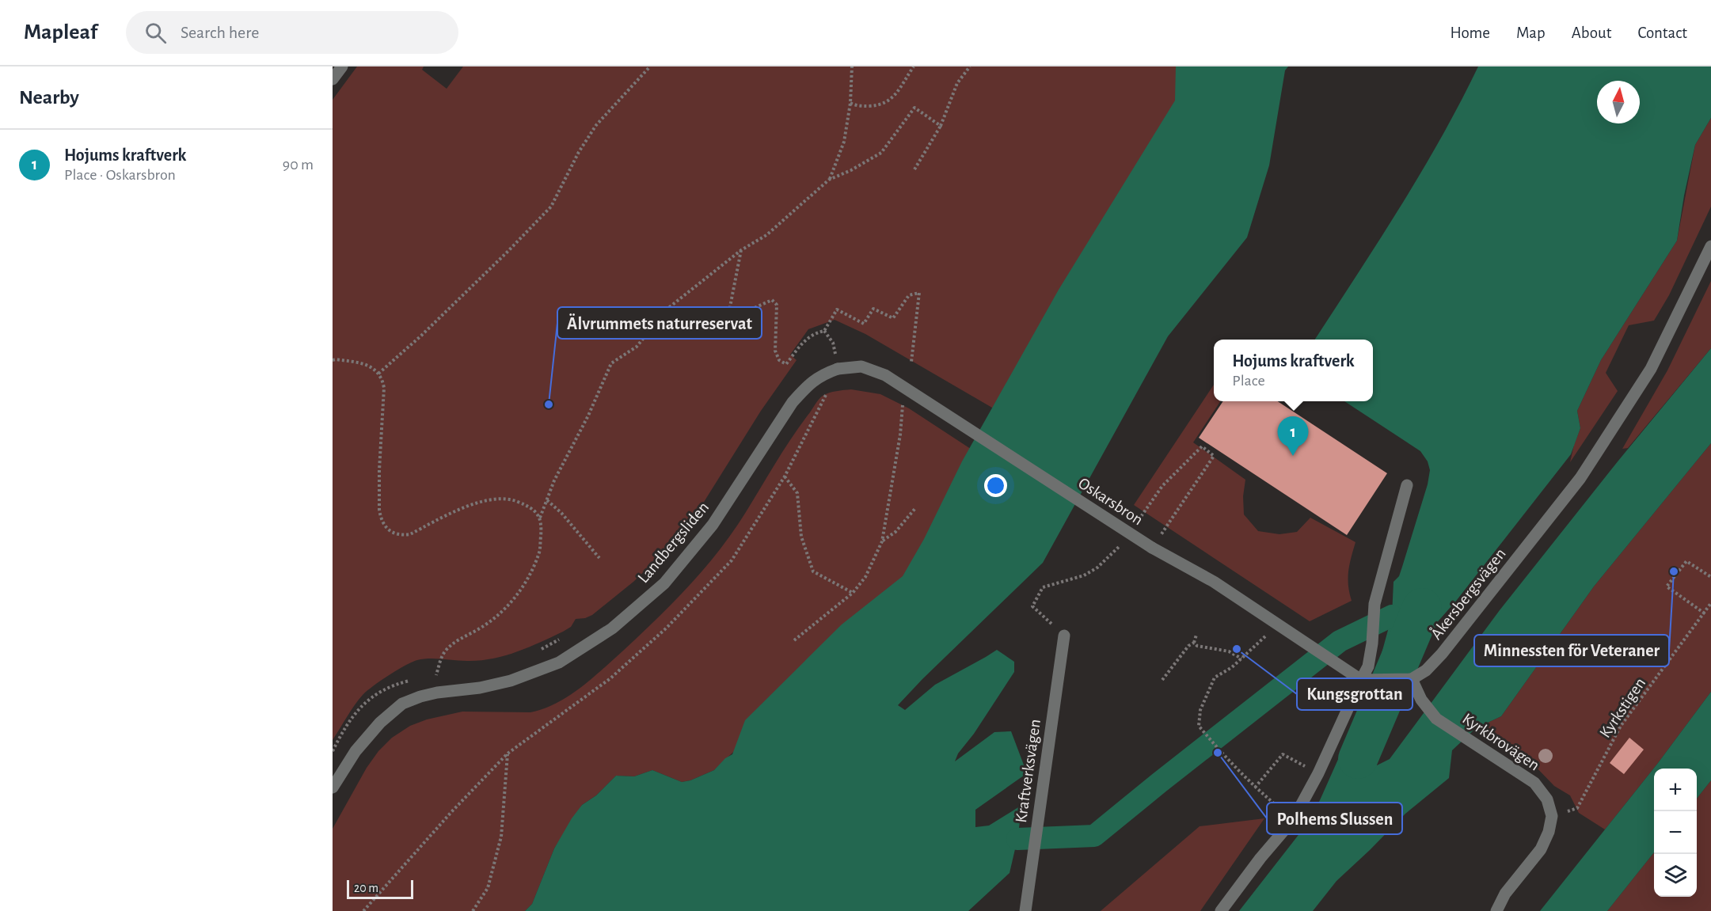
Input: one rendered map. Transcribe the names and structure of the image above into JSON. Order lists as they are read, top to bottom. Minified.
{"streets":{"street":["Oskarsbron","Landbergsliden","Åkersbergsvägen","Kyrkbrovägen","Kraftverksvägen"],"path":["Kyrkstigen"]},"crossings":[["Oskarsbron","Landbergsliden"],["Åkersbergsvägen","Kyrkbrovägen"],["Kyrkstigen","Kyrkbrovägen"]],"places":["Älvrummets naturreservat","Minnessten för Veteraner","Kungsgrottan","Polhems Slussen"],"scale_bar":"20 m","north":"top","page":{"header":"Mapleaf","search":"Search here","nav":["Home","Map","About","Contact"],"heading":"Nearby","list":[{"mark":"1","name":"Hojums kraftverk","note":"Place · Oskarsbron","value":"90 m"}],"popup":["Hojums kraftverk","Place"],"pins":"1","map_buttons":["+","−"],"scale":"20 m"}}
